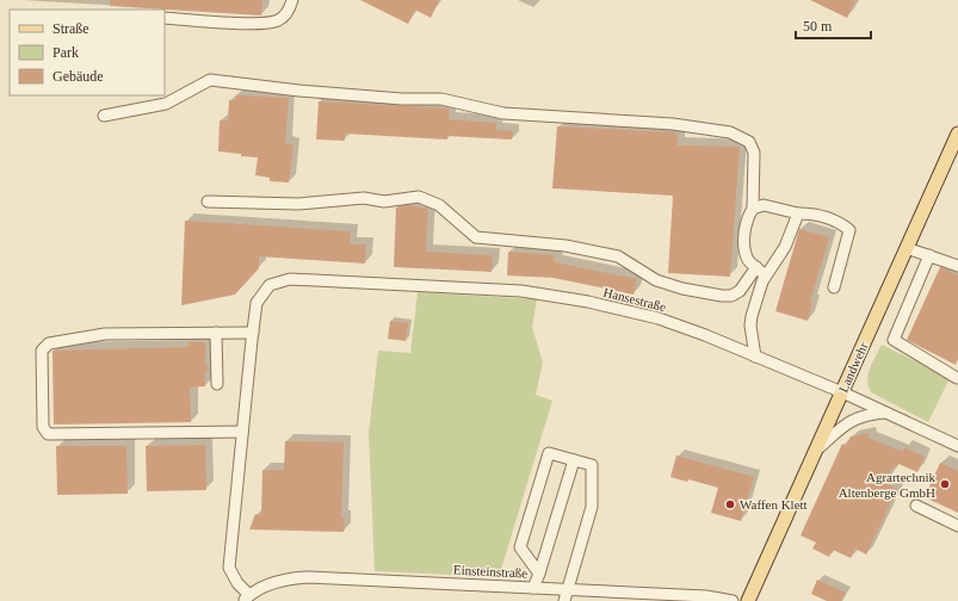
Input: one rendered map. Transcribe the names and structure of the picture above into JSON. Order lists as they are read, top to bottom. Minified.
{"streets":{"main road":["Landwehr"],"street":["Hansestraße","Einsteinstraße"]},"crossings":[["Hansestraße","Landwehr"],["Hansestraße","Einsteinstraße"]],"places":["Agrartechnik Altenberge GmbH","Waffen Klett"],"legend":["Straße","Park","Gebäude"],"scale_bar":"50 m"}
